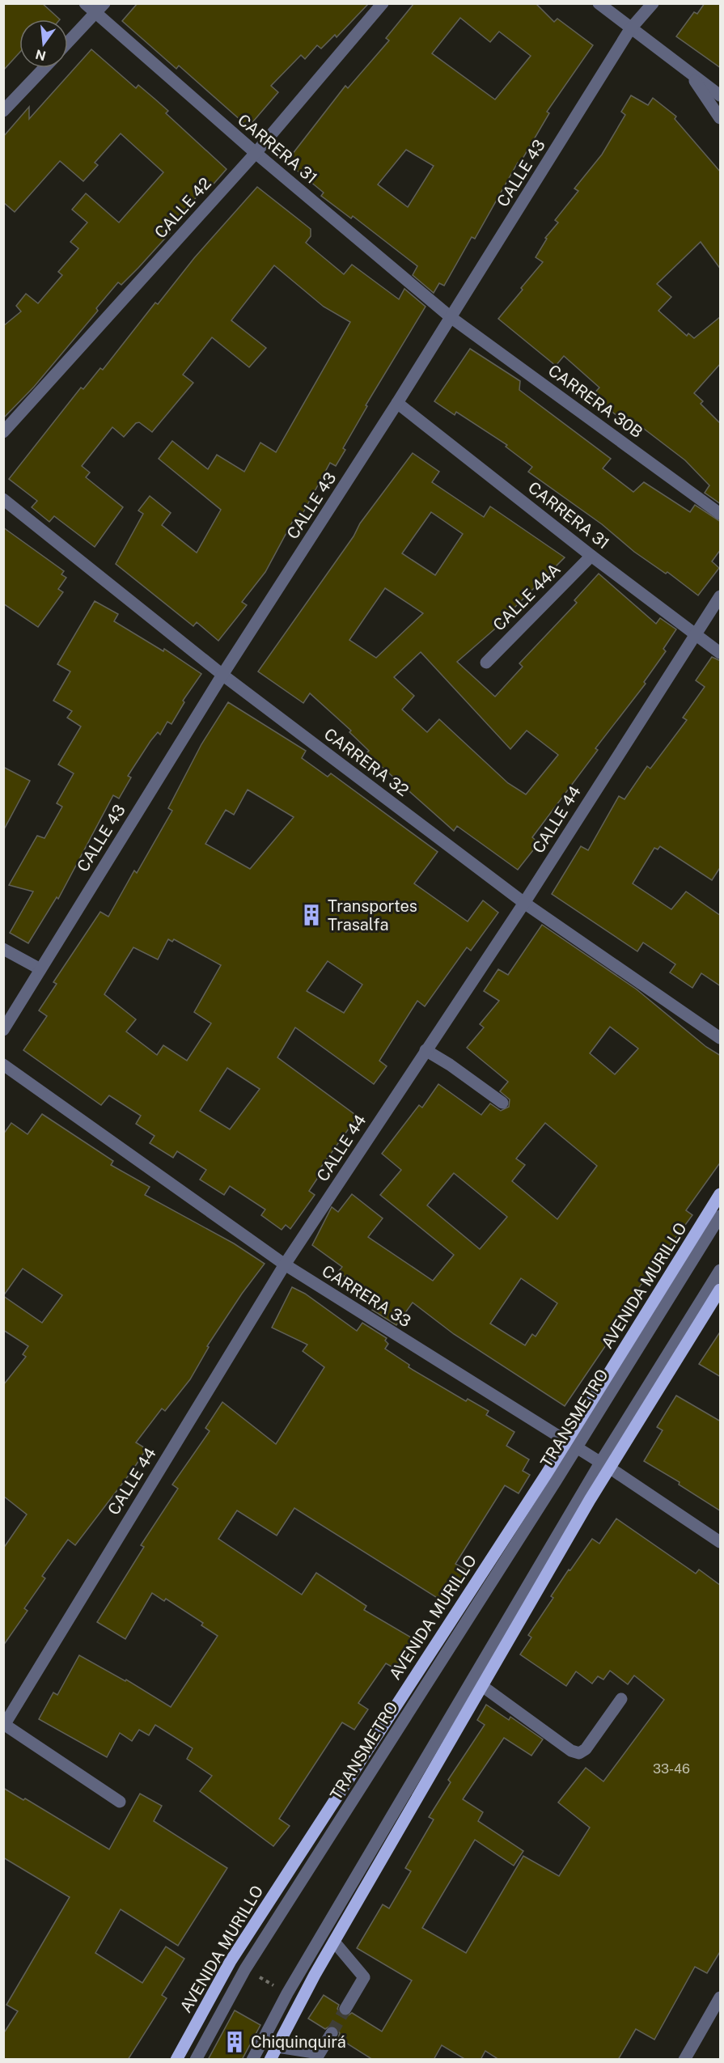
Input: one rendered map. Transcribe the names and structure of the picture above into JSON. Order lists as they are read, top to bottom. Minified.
{"streets":{"main road":["AVENIDA MURILLO"],"street":["CARRERA 31","CALLE 43","CALLE 42","CARRERA 30B","CALLE 44A","CARRERA 32","CALLE 44","CARRERA 33","TRANSMETRO"]},"crossings":[["CARRERA 31","CALLE 43"],["CARRERA 31","CALLE 42"],["CARRERA 31","CARRERA 30B"],["CARRERA 31","CALLE 44A"],["CARRERA 31","CALLE 44"],["CALLE 43","CARRERA 30B"],["CALLE 43","CARRERA 32"],["CARRERA 32","CALLE 44"],["CALLE 44","CARRERA 33"],["AVENIDA MURILLO","CARRERA 33"],["AVENIDA MURILLO","TRANSMETRO"],["CARRERA 33","TRANSMETRO"]],"places":{"building":["Transportes Trasalfa","Chiquinquirá"]},"house_numbers":["33-46"],"north":"bottom"}
